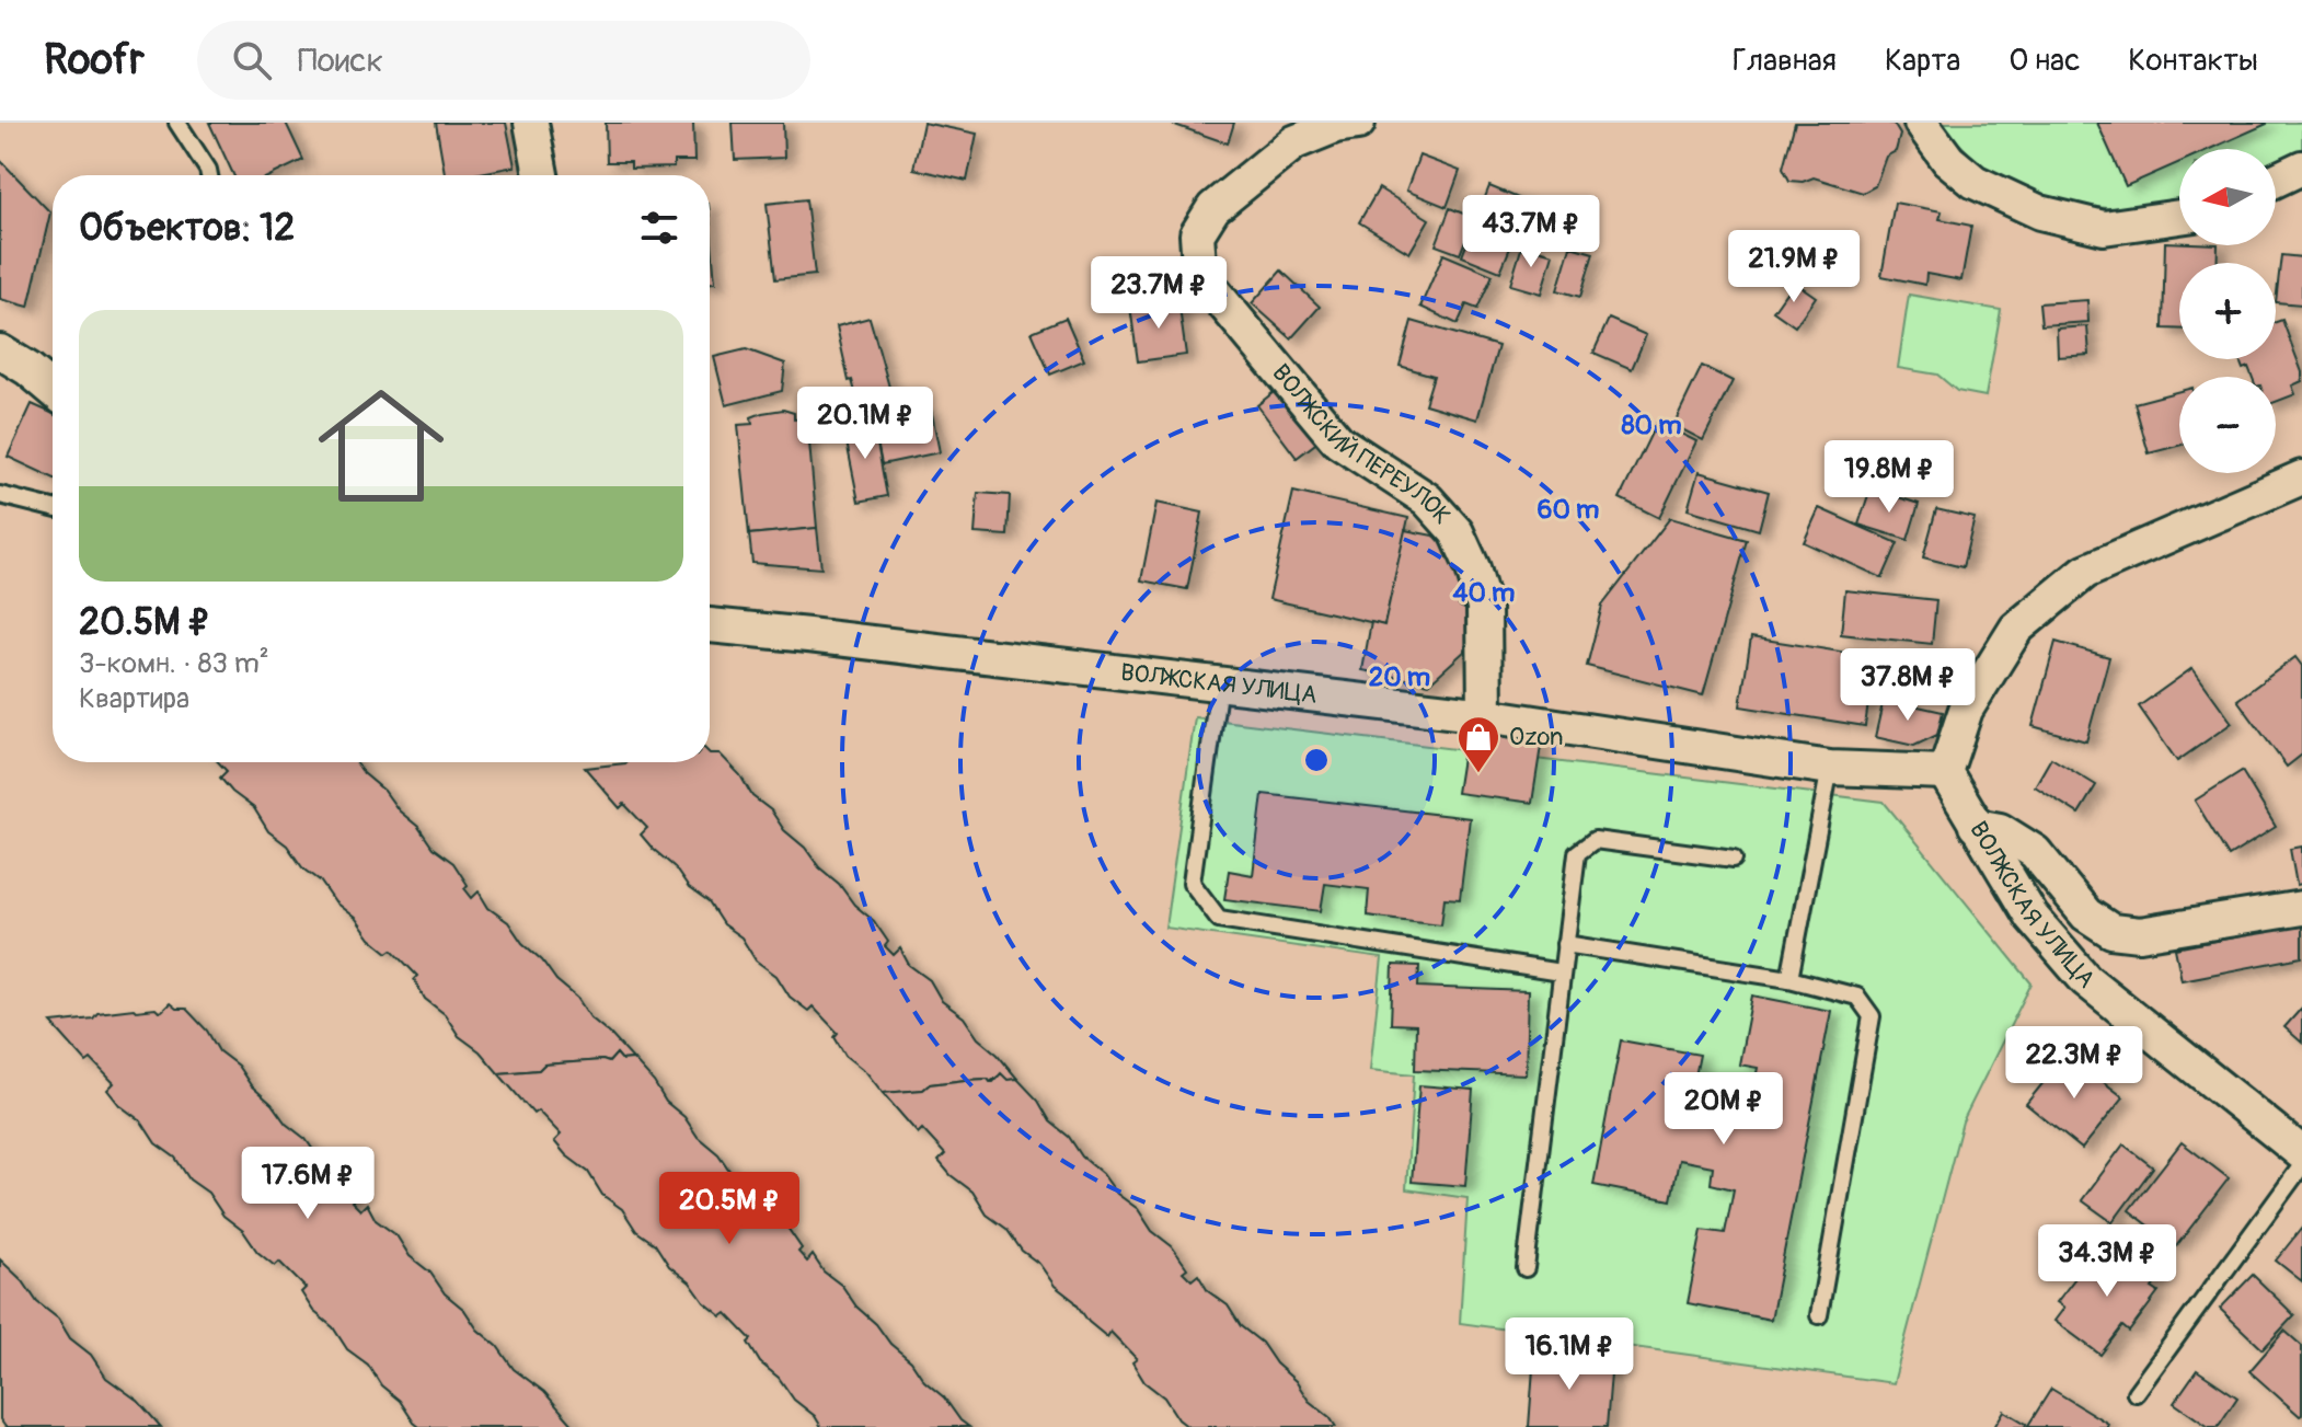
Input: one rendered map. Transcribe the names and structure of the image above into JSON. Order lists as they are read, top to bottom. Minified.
{"streets":{"street":["ВОЛЖСКИЙ ПЕРЕУЛОК","ВОЛЖСКАЯ УЛИЦА"]},"crossings":[["ВОЛЖСКИЙ ПЕРЕУЛОК","ВОЛЖСКАЯ УЛИЦА"]],"places":{"shop":["Ozon"]},"north":"left","page":{"header":"Roofr","search":"Поиск","nav":["Главная","Карта","О нас","Контакты"],"map_buttons":["+","−"],"heading":"Объектов: 12","price":["43.7M ₽","21.9M ₽","23.7M ₽","20.1M ₽","19.8M ₽","37.8M ₽","22.3M ₽","20M ₽","17.6M ₽","20.5M ₽","34.3M ₽","16.1M ₽"],"list":[{"name":"20.5M ₽","note":"3-комн. · 83 m² · Квартира"}]},"rings":["80 m","60 m","40 m","20 m"]}
